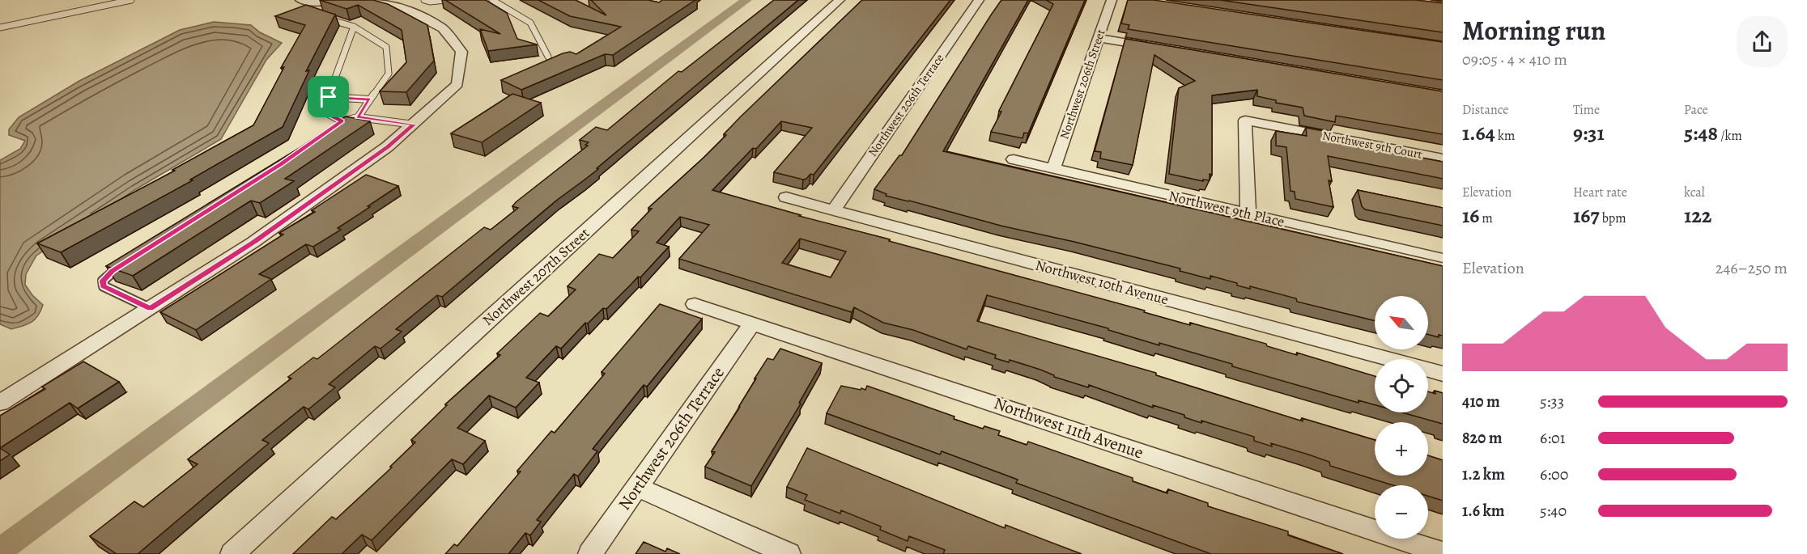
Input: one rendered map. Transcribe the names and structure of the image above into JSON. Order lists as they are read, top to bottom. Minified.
{"streets":{"street":["Northwest 206th Street","Northwest 206th Terrace","Northwest 9th Court","Northwest 9th Place","Northwest 207th Street","Northwest 10th Avenue","Northwest 11th Avenue"]},"crossings":[["Northwest 206th Street","Northwest 9th Place"],["Northwest 206th Terrace","Northwest 10th Avenue"],["Northwest 206th Terrace","Northwest 11th Avenue"],["Northwest 9th Court","Northwest 9th Place"]],"north":"top left","page":{"heading":["Morning run","09:05 · 4 × 410 m"],"stats":[["Distance","1.64 km"],["Time","9:31"],["Pace","5:48 /km"],["Elevation","16 m"],["Heart rate","167 bpm"],["kcal","122"]],"chart":["Elevation","246–250 m"],"map_buttons":["+","−"],"list":[{"name":"410 m","note":"5:33"},{"name":"820 m","note":"6:01"},{"name":"1.2 km","note":"6:00"},{"name":"1.6 km","note":"5:40"}]}}
